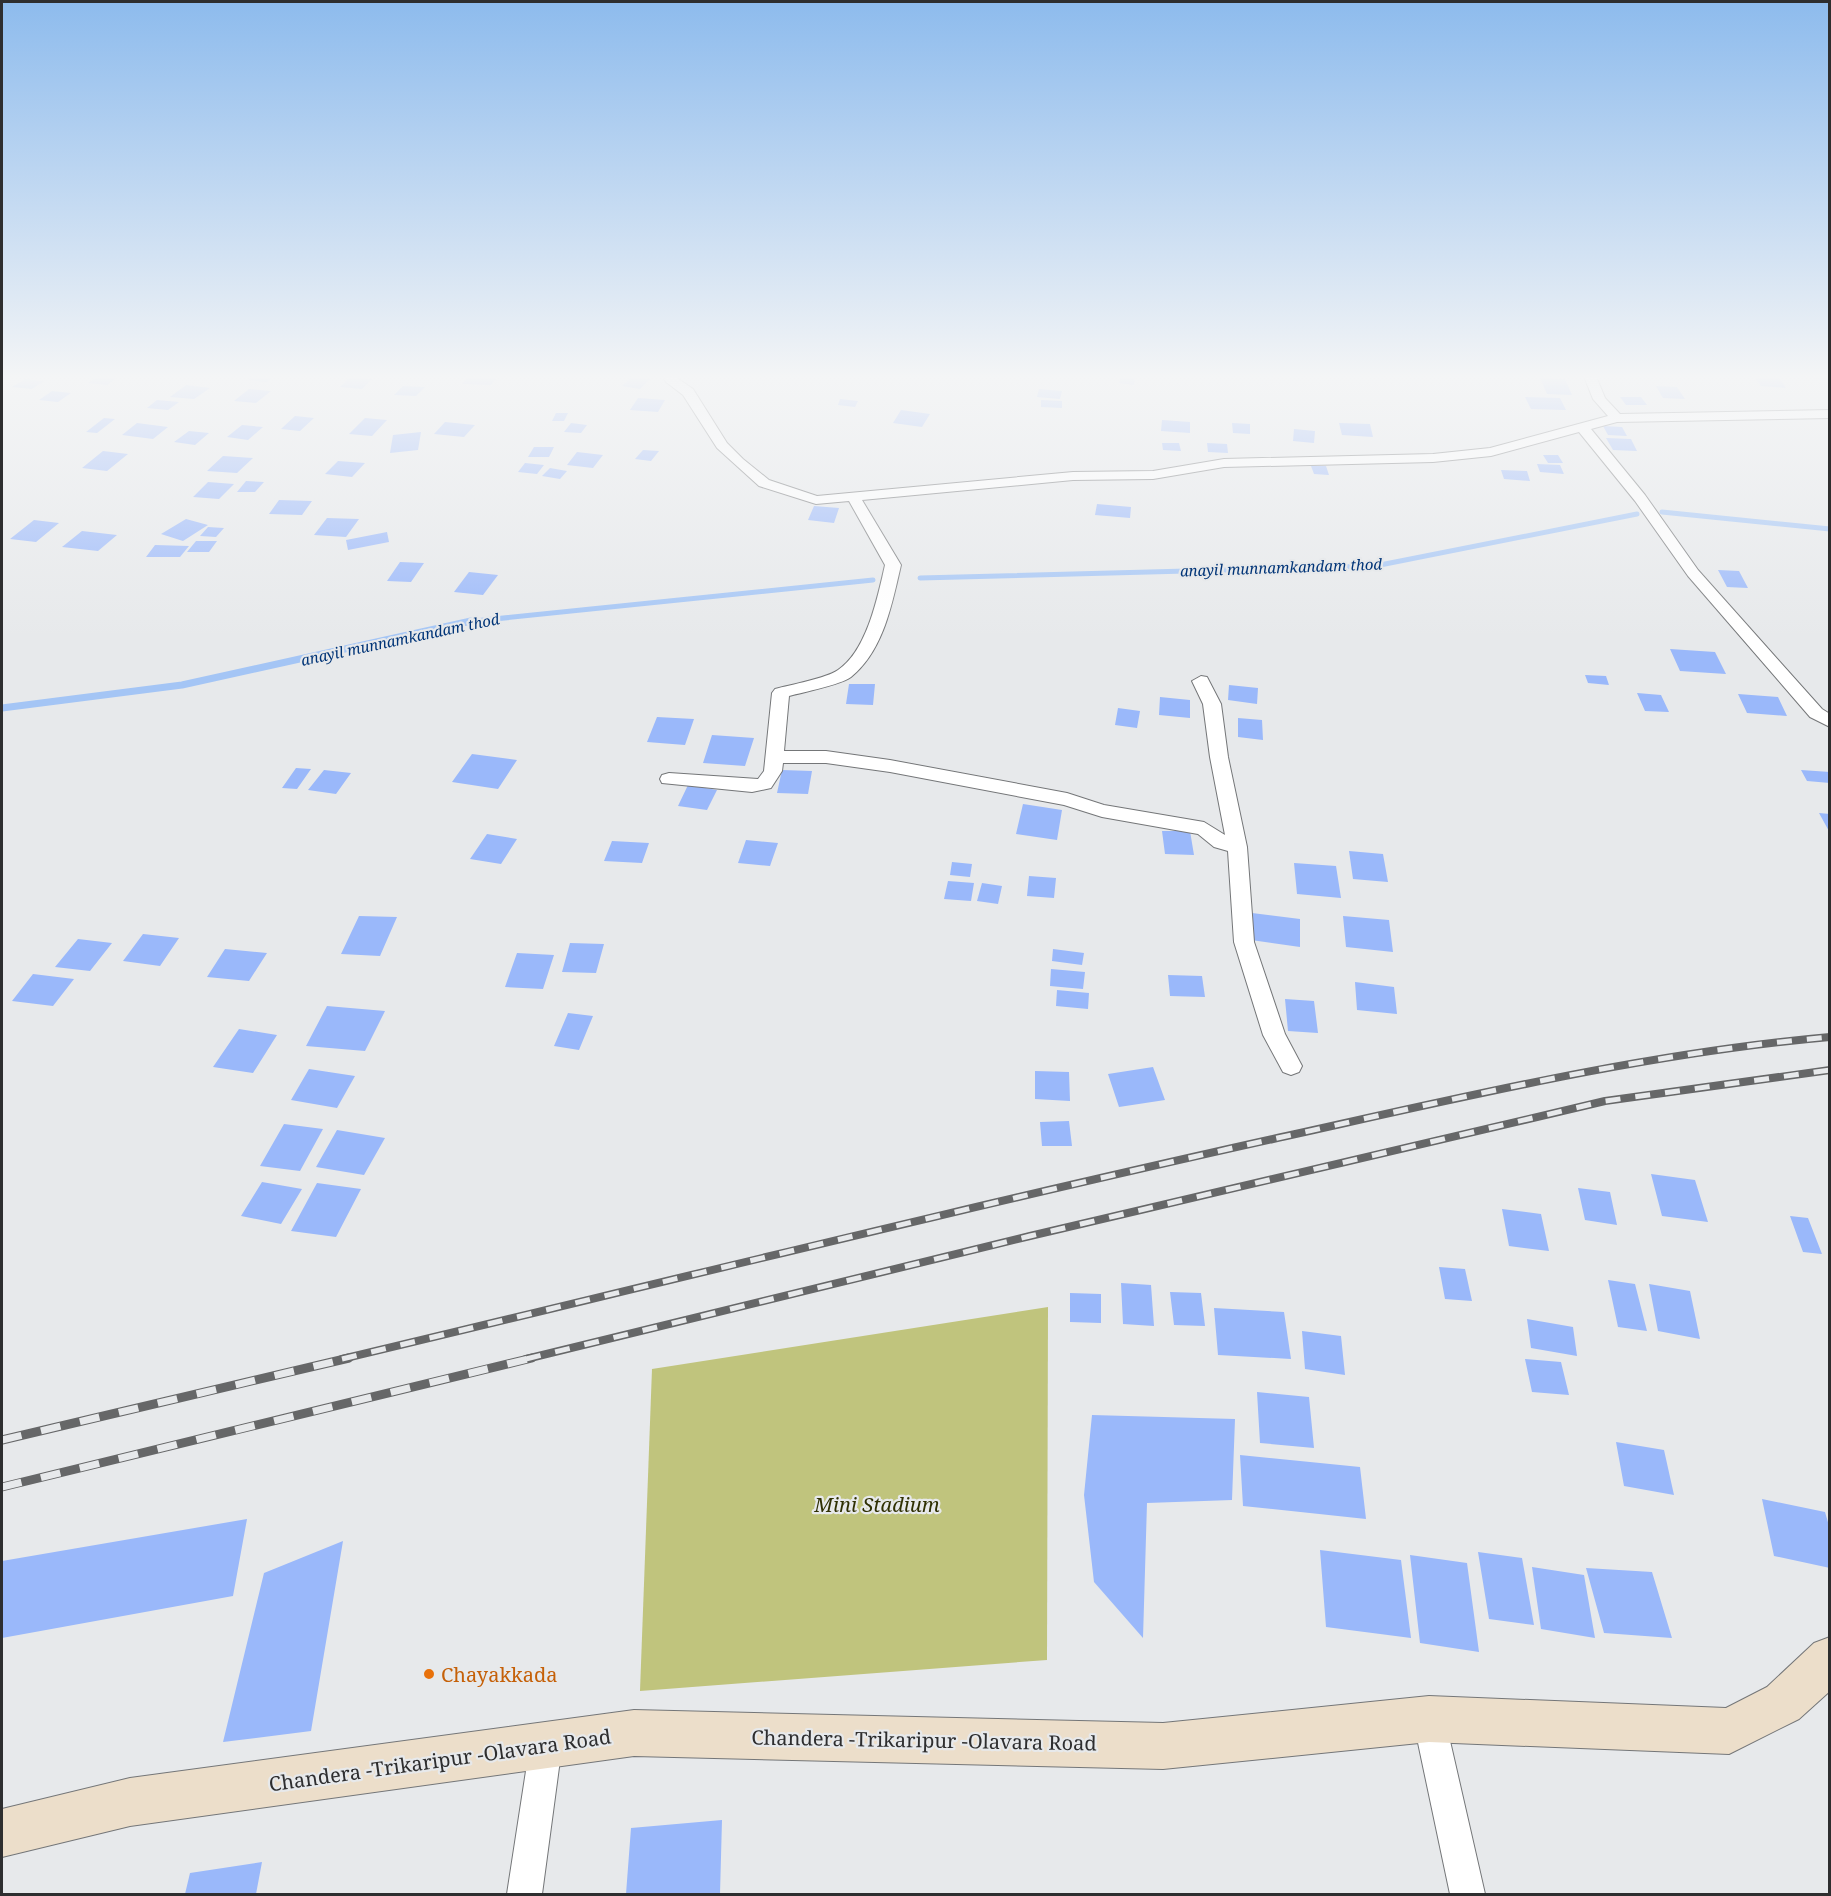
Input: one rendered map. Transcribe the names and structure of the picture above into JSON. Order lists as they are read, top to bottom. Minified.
{"streets":{"main road":["Chandera -Trikaripur -Olavara Road"]},"water":["anayil munnamkandam thod"],"parks":["Mini Stadium"],"places":["Chayakkada"]}
